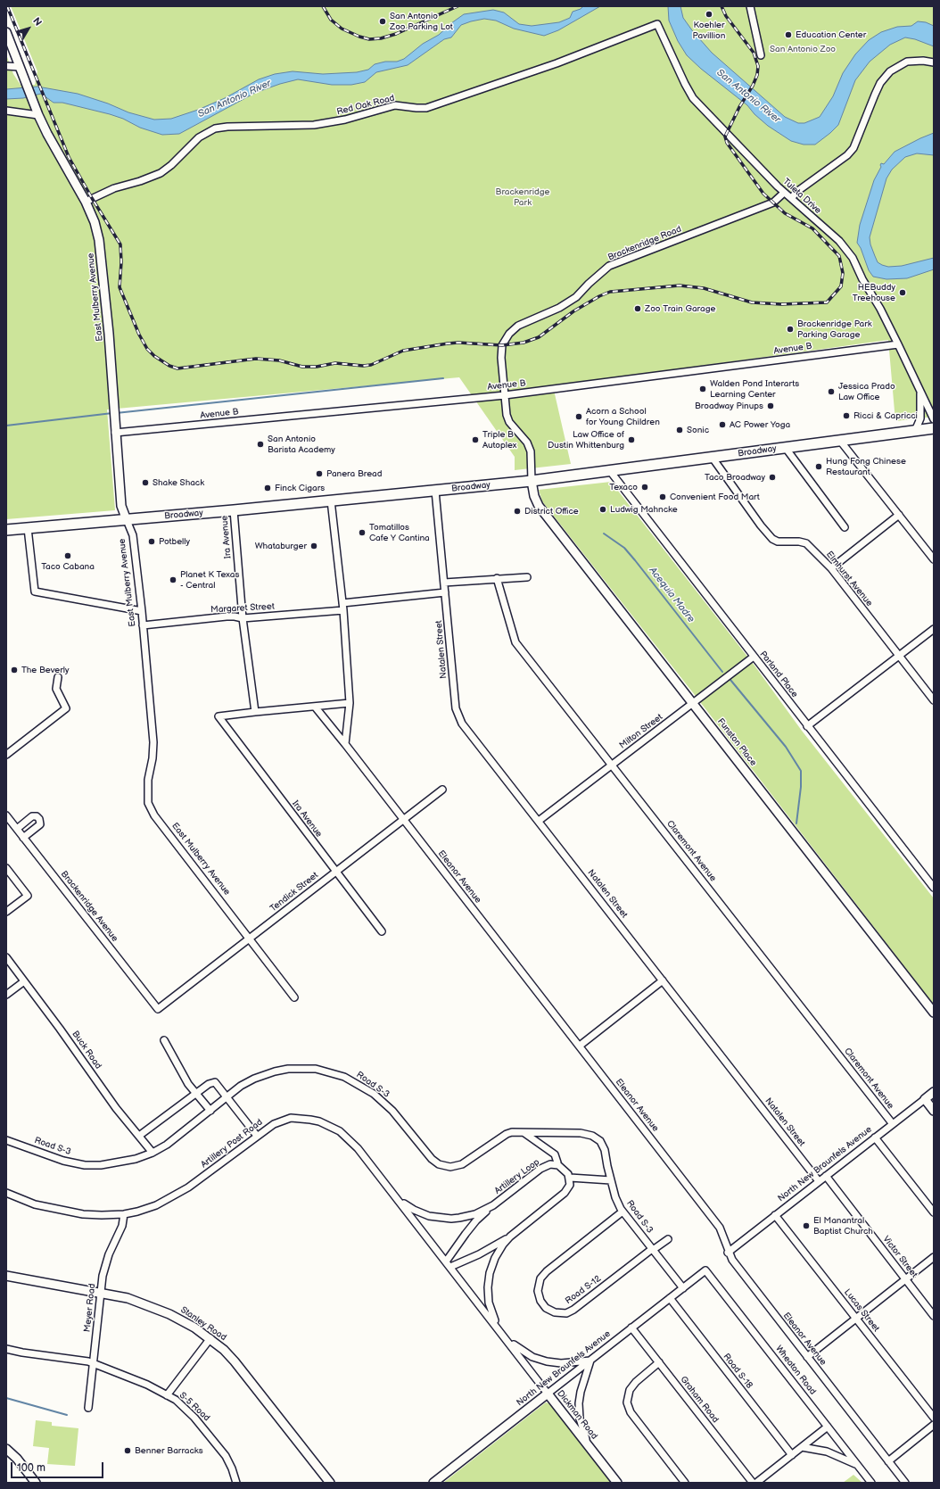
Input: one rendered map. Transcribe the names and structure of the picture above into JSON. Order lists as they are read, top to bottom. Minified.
{"streets":{"main road":["Broadway"],"street":["Red Oak Road","Tuleta Drive","Brackenridge Road","East Mulberry Avenue","Avenue B","Ira Avenue","Elmhurst Avenue","Margaret Street","Natalen Street","Parland Place","Milton Street","Funston Place","Claremont Avenue","Eleanor Avenue","Tendick Street","Brackenridge Avenue","Buck Road","Road S-3","Artillery Post Road","North New Braunfels Avenue","Artillery Loop","Victor Street","Road S-12","Meyer Road","Lucas Street","Stanley Road","Wheaton Road","Road S-18","Graham Road","S-5 Road","Dickman Road"]},"crossings":[["Red Oak Road","Tuleta Drive"],["Red Oak Road","East Mulberry Avenue"],["Tuleta Drive","Brackenridge Road"],["Tuleta Drive","Avenue B"],["Tuleta Drive","Broadway"],["Brackenridge Road","Avenue B"],["Brackenridge Road","Broadway"],["Brackenridge Road","Funston Place"],["East Mulberry Avenue","Avenue B"],["East Mulberry Avenue","Broadway"],["East Mulberry Avenue","Margaret Street"],["East Mulberry Avenue","Tendick Street"],["Broadway","Ira Avenue"],["Broadway","Elmhurst Avenue"],["Broadway","Parland Place"],["Broadway","Funston Place"],["Ira Avenue","Margaret Street"],["Ira Avenue","Tendick Street"],["Natalen Street","Milton Street"],["Natalen Street","North New Braunfels Avenue"],["Parland Place","Milton Street"],["Milton Street","Funston Place"],["Milton Street","Claremont Avenue"],["Claremont Avenue","North New Braunfels Avenue"],["Eleanor Avenue","Tendick Street"],["Eleanor Avenue","North New Braunfels Avenue"],["Tendick Street","Brackenridge Avenue"],["Buck Road","Road S-3"],["Road S-3","North New Braunfels Avenue"],["Road S-3","Road S-12"],["Artillery Post Road","North New Braunfels Avenue"],["Artillery Post Road","Artillery Loop"],["Artillery Post Road","Meyer Road"],["Artillery Post Road","Dickman Road"],["North New Braunfels Avenue","Victor Street"],["North New Braunfels Avenue","Lucas Street"],["North New Braunfels Avenue","Wheaton Road"],["North New Braunfels Avenue","Road S-18"],["North New Braunfels Avenue","Graham Road"],["North New Braunfels Avenue","Dickman Road"],["Meyer Road","Stanley Road"],["Stanley Road","S-5 Road"]],"water":["San Antonio River","Acequia Madre"],"parks":["San Antonio Zoo","Brackenridge Park"],"places":["Koehler Pavillion","San Antonio Zoo Parking Lot","Education Center","HEBuddy Treehouse","Zoo Train Garage","Brackenridge Park Parking Garage","Walden Pond Interarts Learning Center","Jessica Prado Law Office","Broadway Pinups","Ricci & Capricci","Acorn a School for Young Children","AC Power Yoga","Sonic","Triple B Autoplex","Law Office of Dustin Whittenburg","San Antonio Barista Academy","Hung Fong Chinese Restaurant","Panera Bread","Taco Broadway","Shake Shack","Texaco","Finck Cigars","Convenient Food Mart","Ludwig Mahncke","District Office","Tomatillos Cafe Y Cantina","Potbelly","Whataburger","Taco Cabana","Planet K Texas - Central","The Beverly","El Manantral Baptist Church","Benner Barracks"],"scale_bar":"100 m","north":"top right"}
